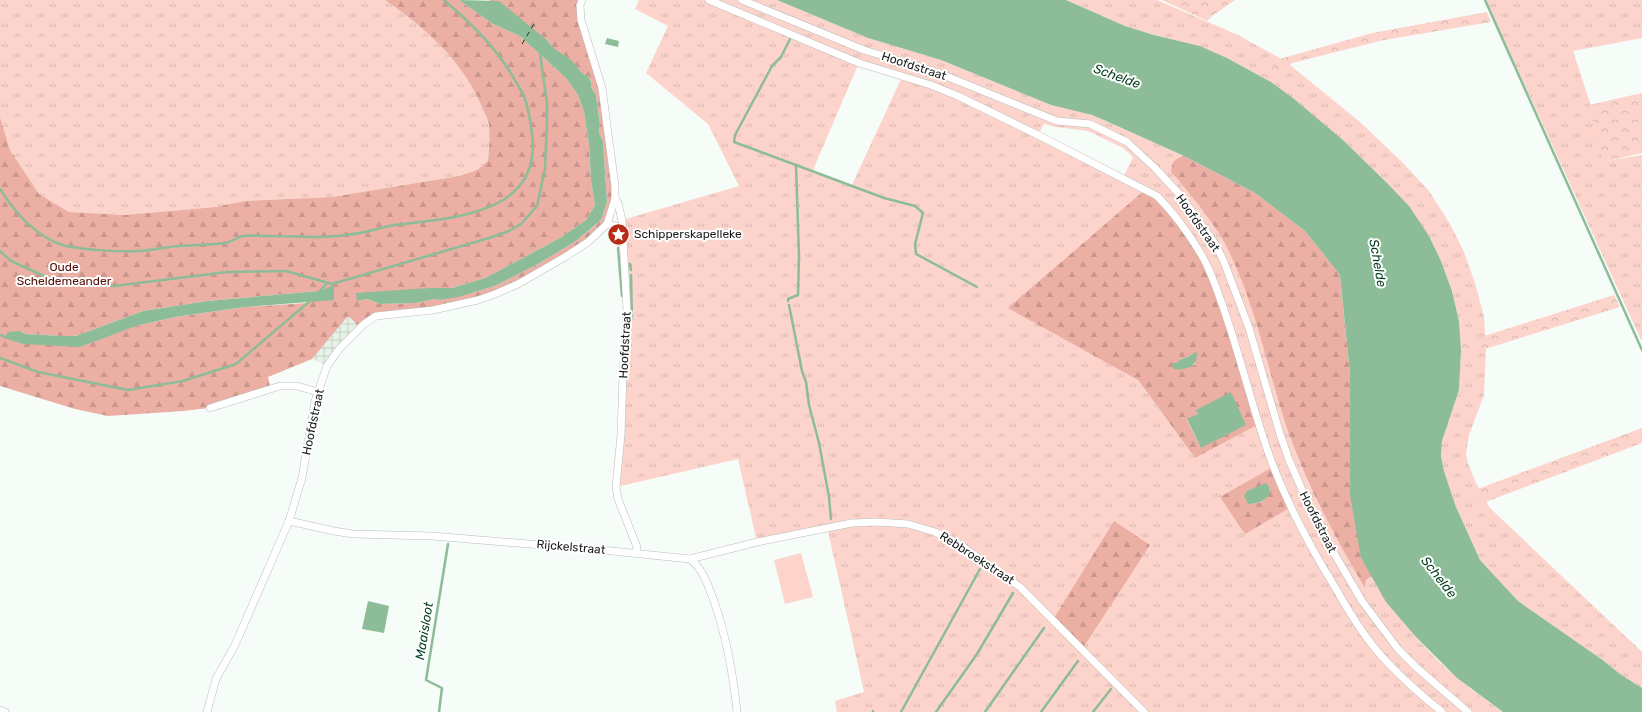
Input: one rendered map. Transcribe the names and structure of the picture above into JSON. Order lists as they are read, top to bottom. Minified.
{"streets":{"street":["Hoofdstraat","Rijckelstraat","Rebbroekstraat"]},"crossings":[["Hoofdstraat","Rijckelstraat"],["Rijckelstraat","Rebbroekstraat"]],"water":["Schelde","Maaisloot"],"parks":["Oude Scheldemeander"],"places":{"place":["Schipperskapelleke"]}}
